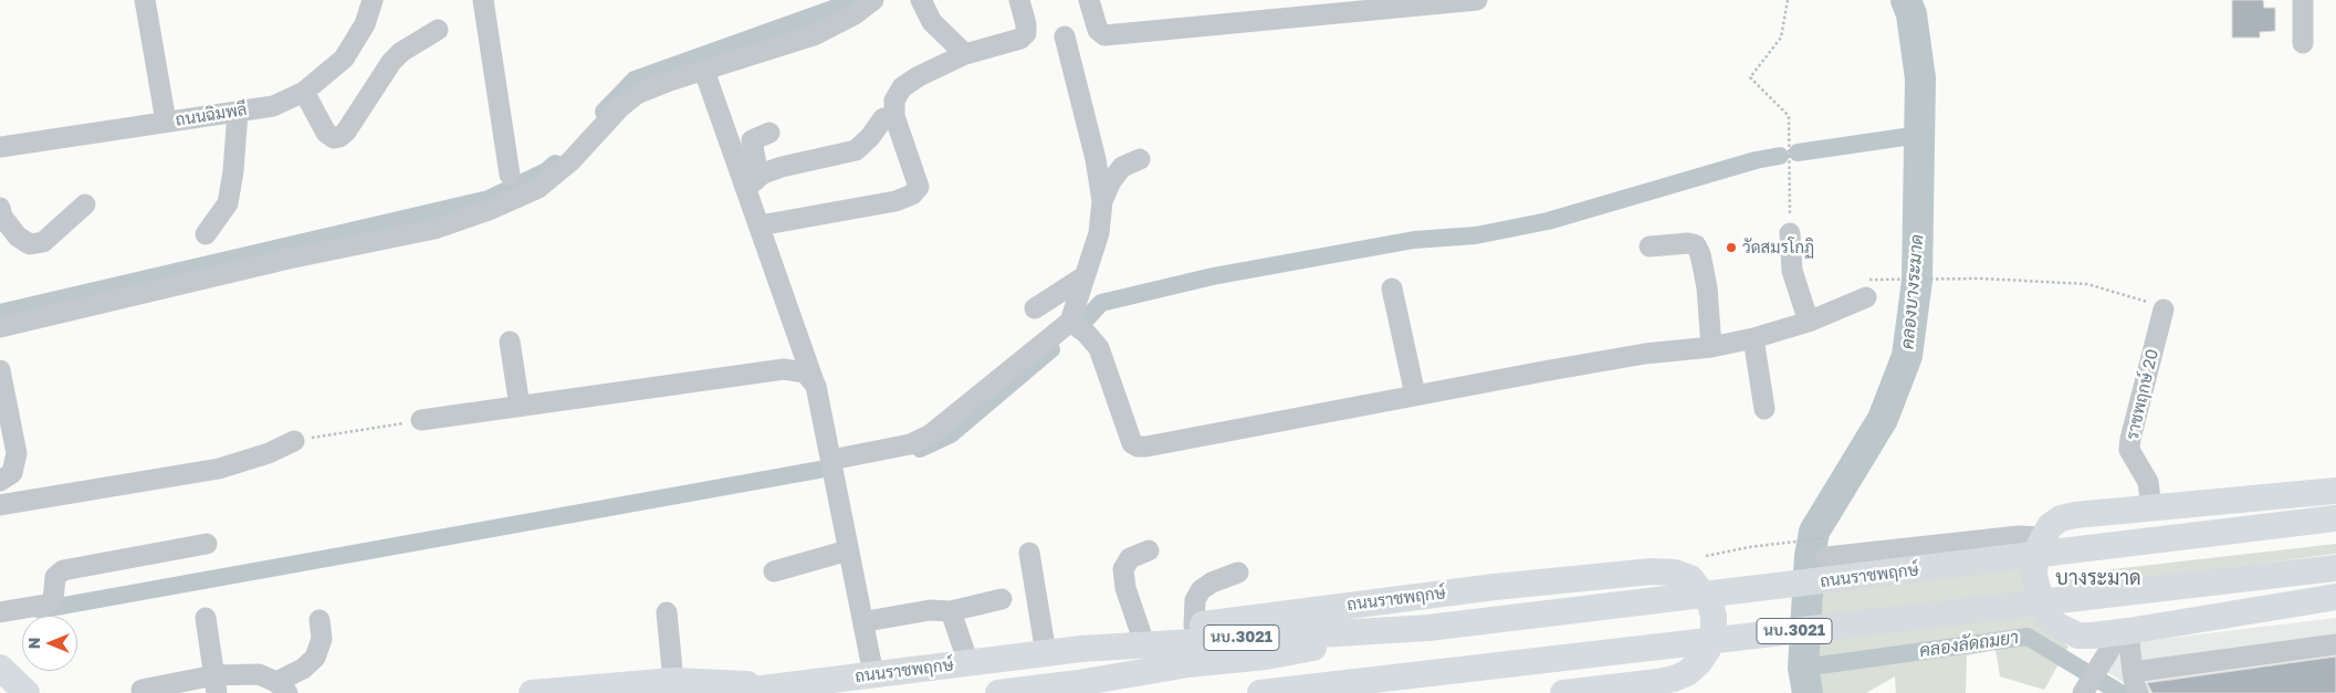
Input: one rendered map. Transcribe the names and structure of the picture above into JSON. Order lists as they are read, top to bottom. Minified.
{"streets":{"main road":["ถนนราชพฤกษ์","นบ.3021"],"street":["ถนนฉิมพลี","ราชพฤกษ์ 20"]},"districts":["บางระมาด"],"water":["คลองบางระมาด","คลองลัดถมยา"],"places":["วัดสมรโกฏิ"],"north":"left"}
